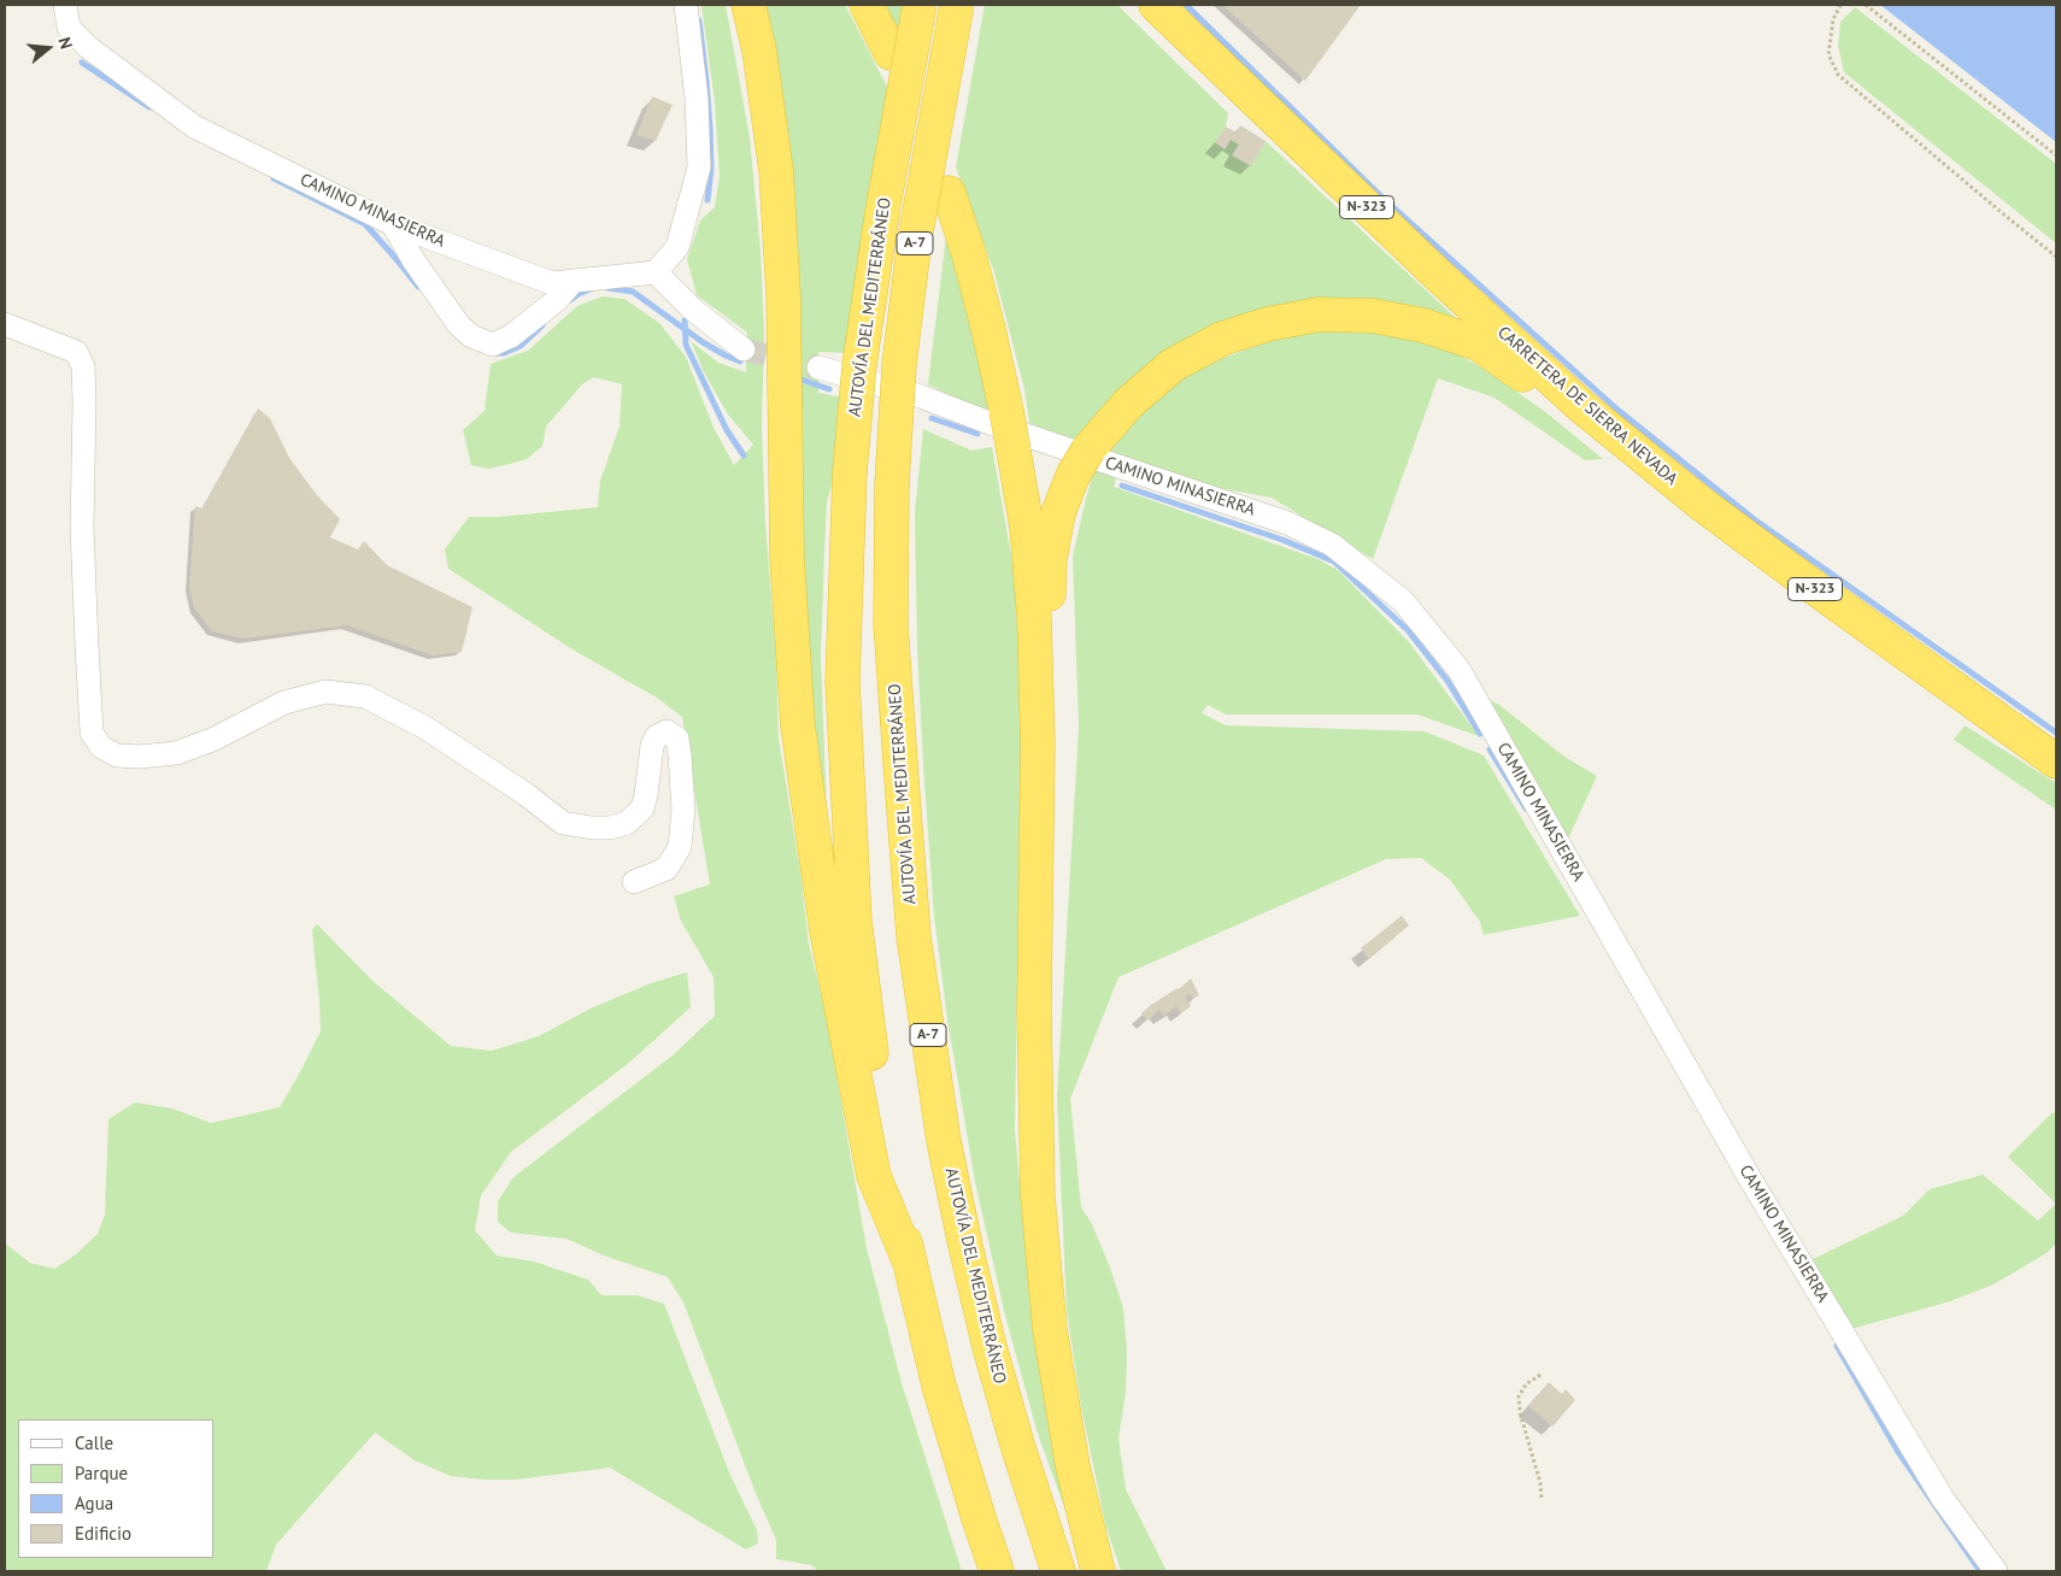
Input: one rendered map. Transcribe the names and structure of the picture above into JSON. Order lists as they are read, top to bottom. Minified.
{"streets":{"highway":["N-323","A-7","AUTOVÍA DEL MEDITERRÁNEO","CARRETERA DE SIERRA NEVADA"],"street":["CAMINO MINASIERRA"]},"legend":["Calle","Parque","Agua","Edificio"],"north":"right"}
